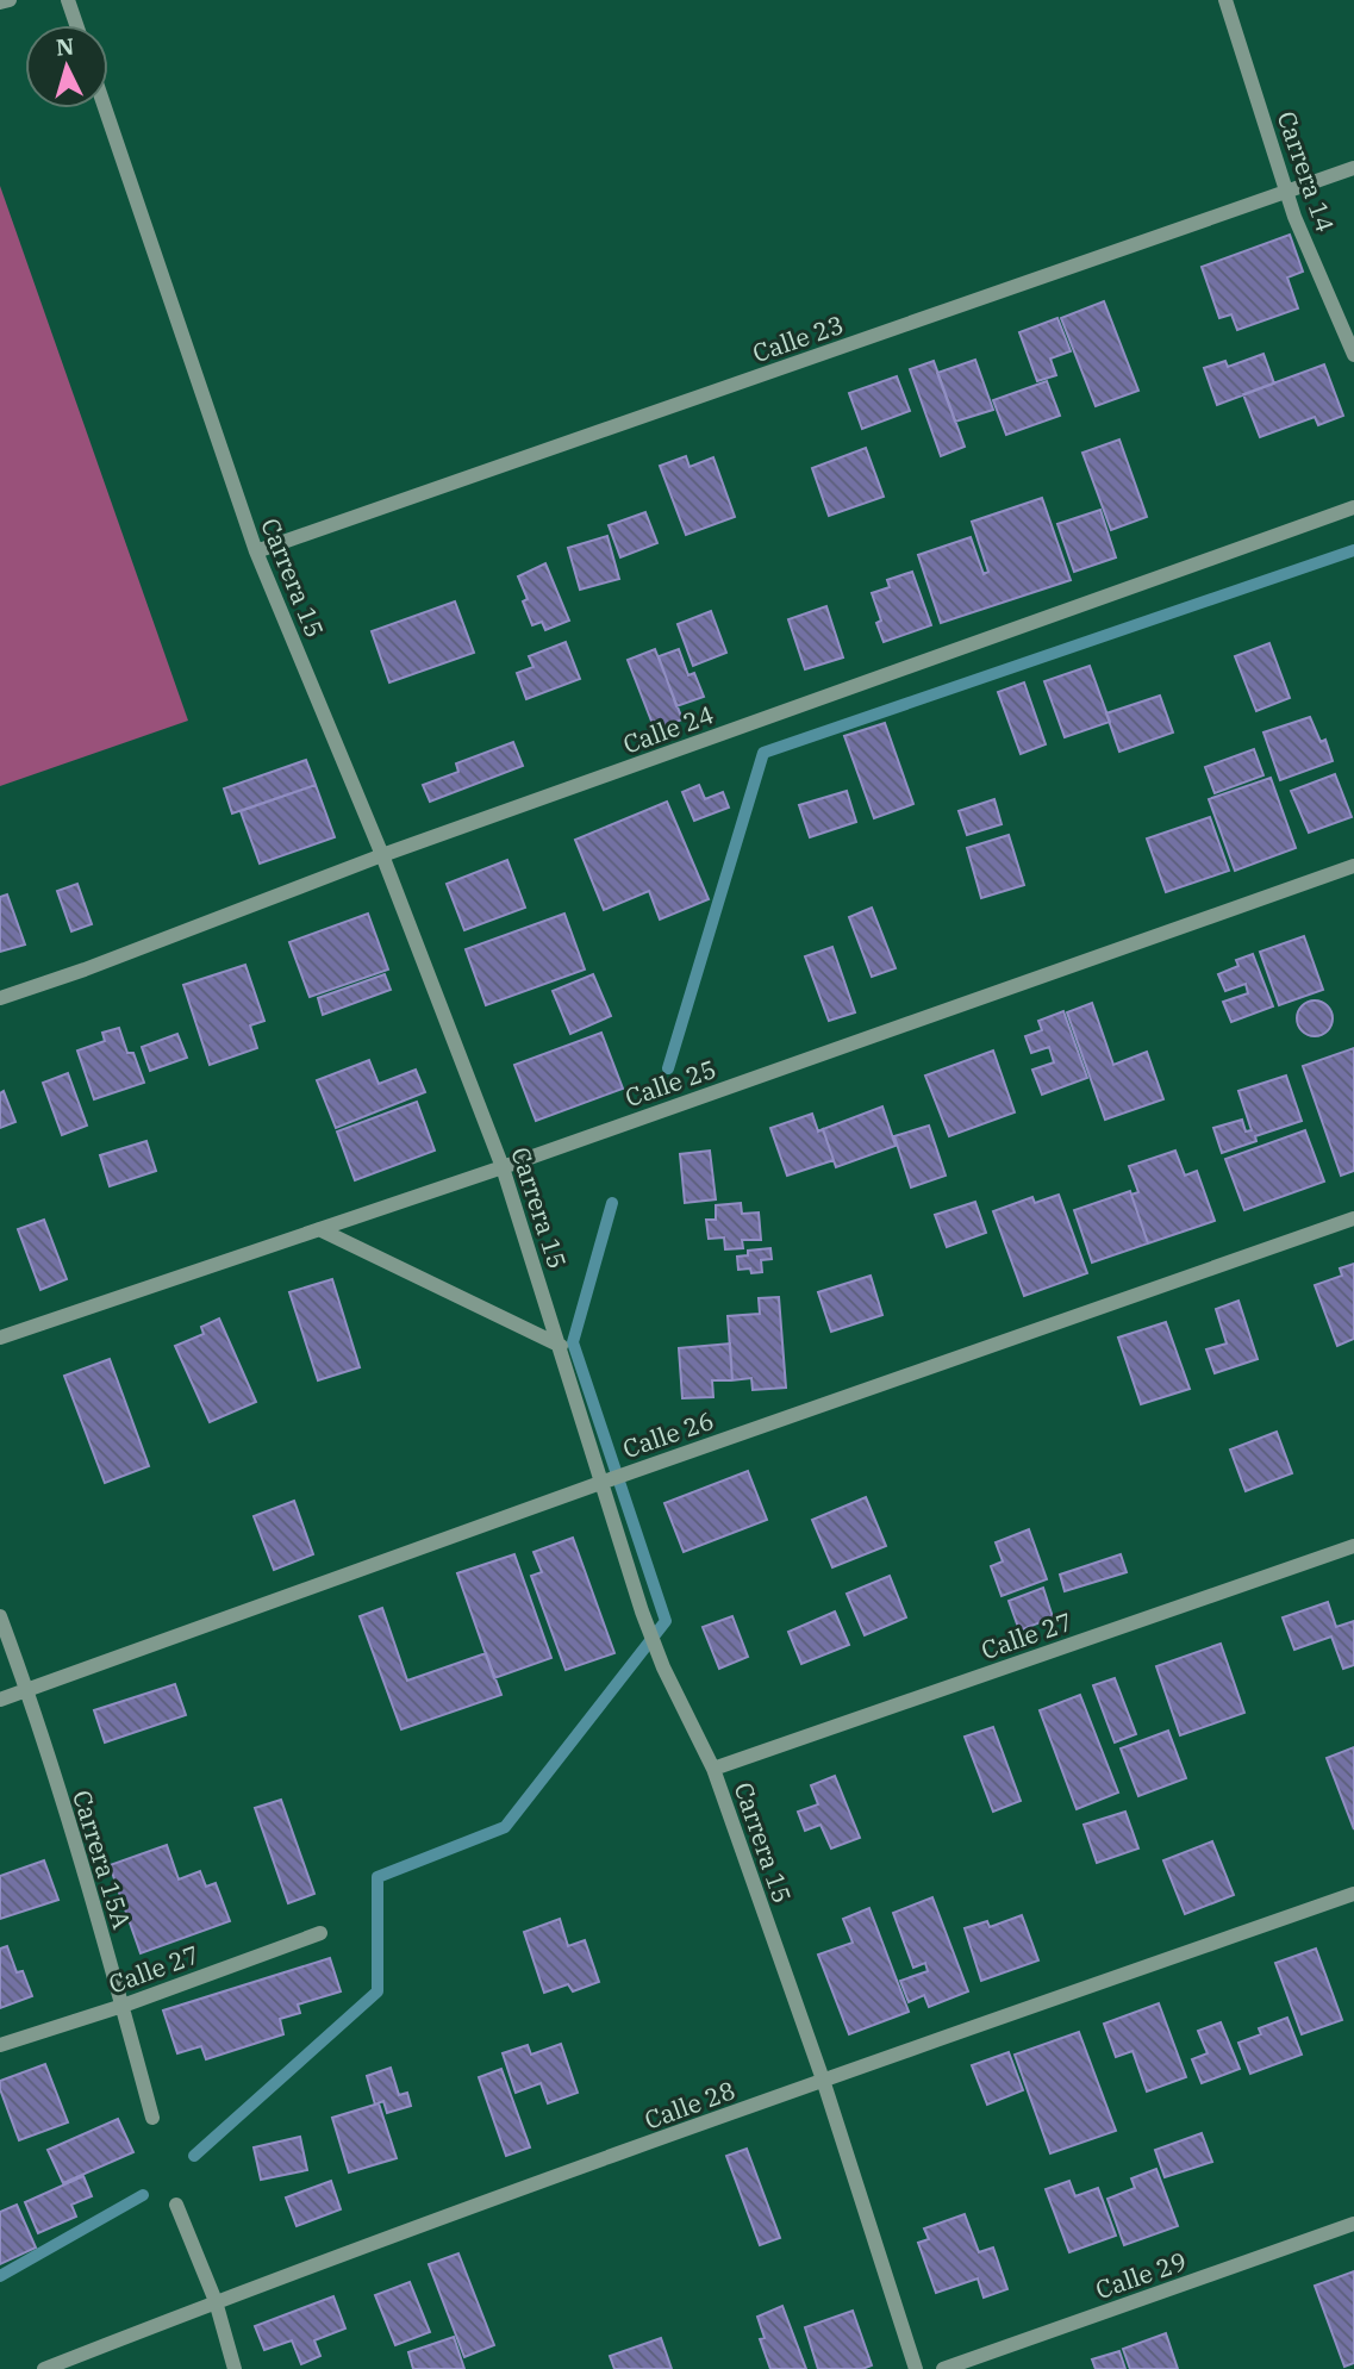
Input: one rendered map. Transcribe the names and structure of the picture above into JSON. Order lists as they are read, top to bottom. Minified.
{"streets":{"street":["Carrera 14","Calle 23","Carrera 15","Calle 24","Calle 25","Calle 26","Calle 27","Carrera 15A","Calle 28","Calle 29"]},"crossings":[["Carrera 14","Calle 23"],["Calle 23","Carrera 15"],["Carrera 15","Calle 24"],["Carrera 15","Calle 25"],["Carrera 15","Calle 26"],["Carrera 15","Calle 27"],["Carrera 15","Calle 28"],["Calle 26","Carrera 15A"],["Calle 27","Carrera 15A"]],"north":"top"}
